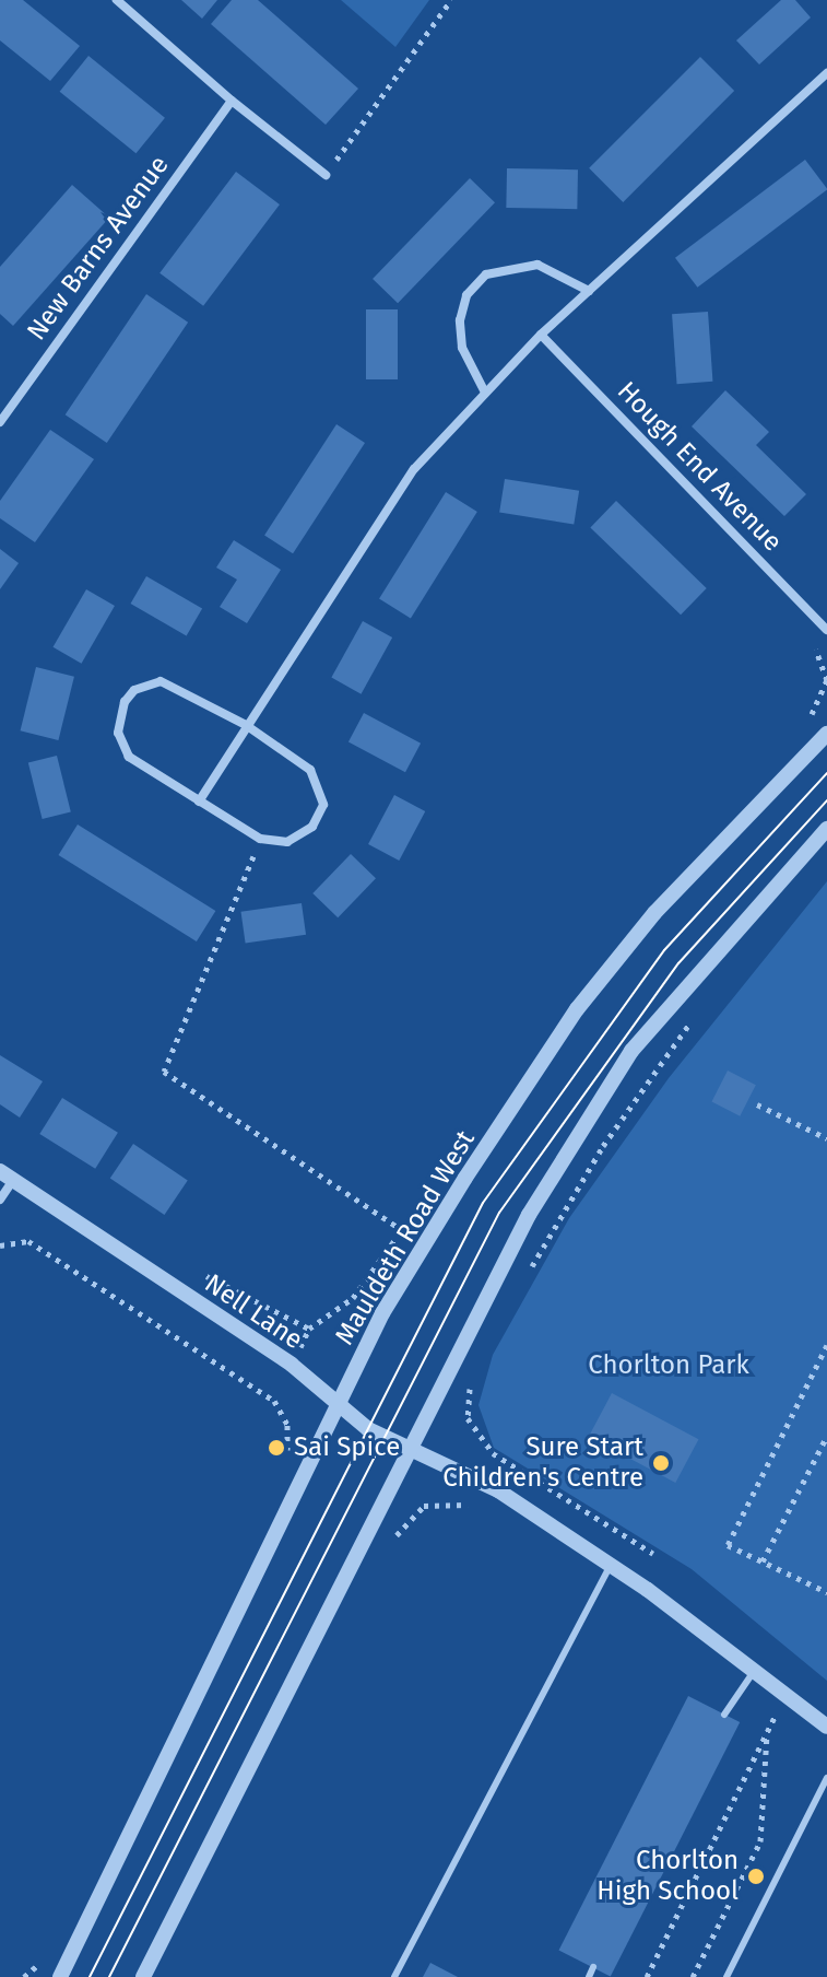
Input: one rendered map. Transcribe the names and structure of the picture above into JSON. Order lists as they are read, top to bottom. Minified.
{"streets":{"street":["New Barns Avenue","Hough End Avenue","Mauldeth Road West","Nell Lane"]},"crossings":[["Mauldeth Road West","Nell Lane"]],"parks":["Chorlton Park"],"places":["Sai Spice","Sure Start Children's Centre","Chorlton High School"]}
